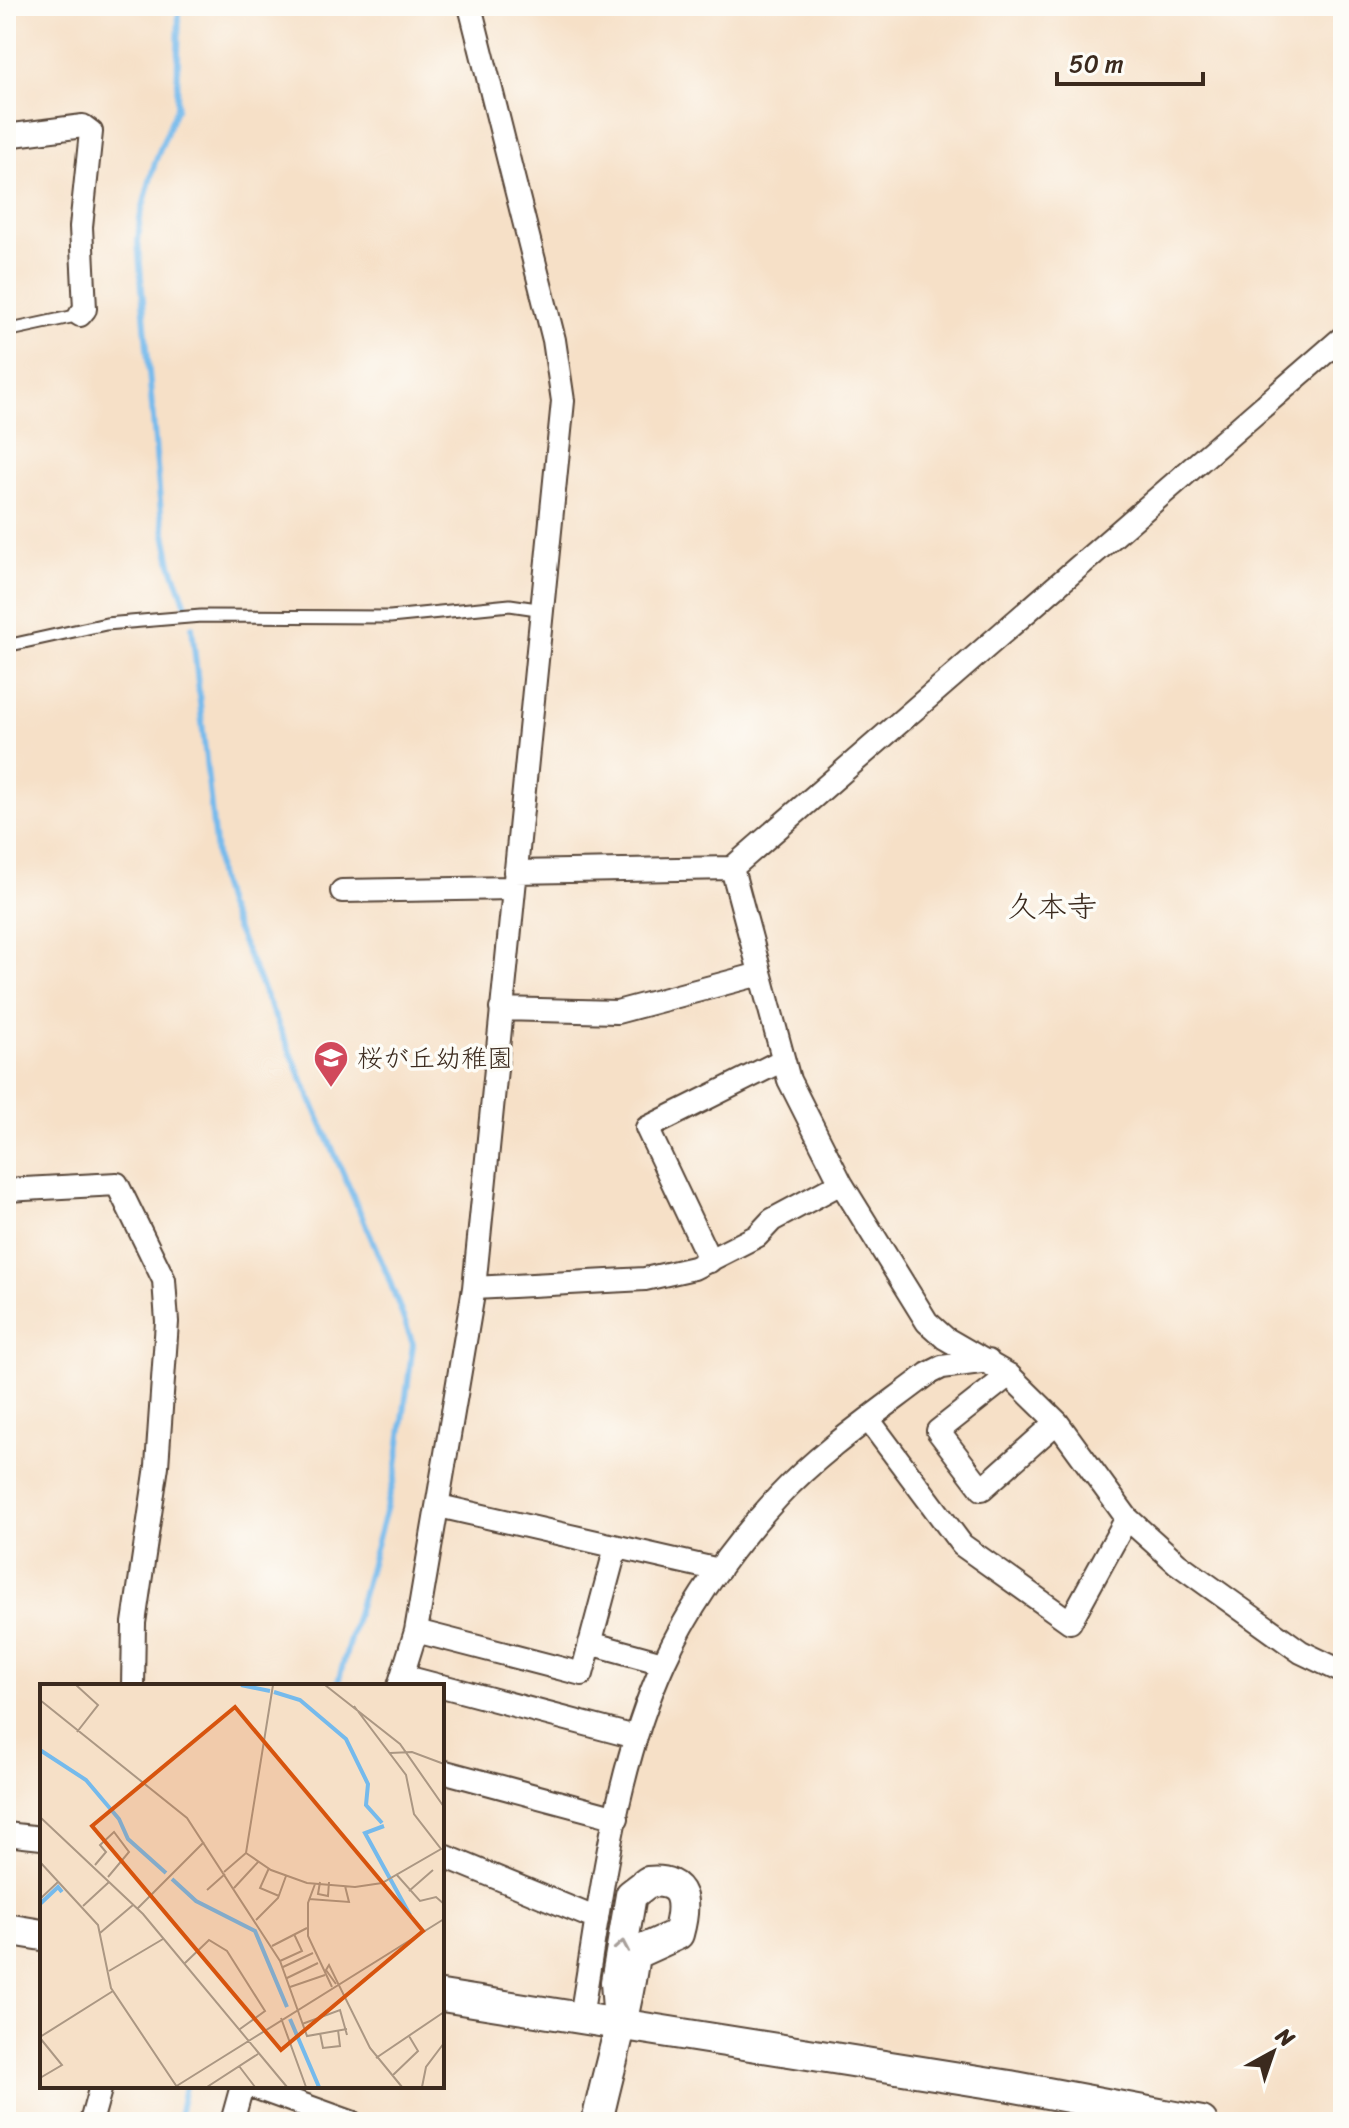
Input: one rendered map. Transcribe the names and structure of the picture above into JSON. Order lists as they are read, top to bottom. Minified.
{"districts":["久本寺"],"places":{"school or university":["桜が丘幼稚園"]},"scale_bar":"50 m","north":"top right"}
